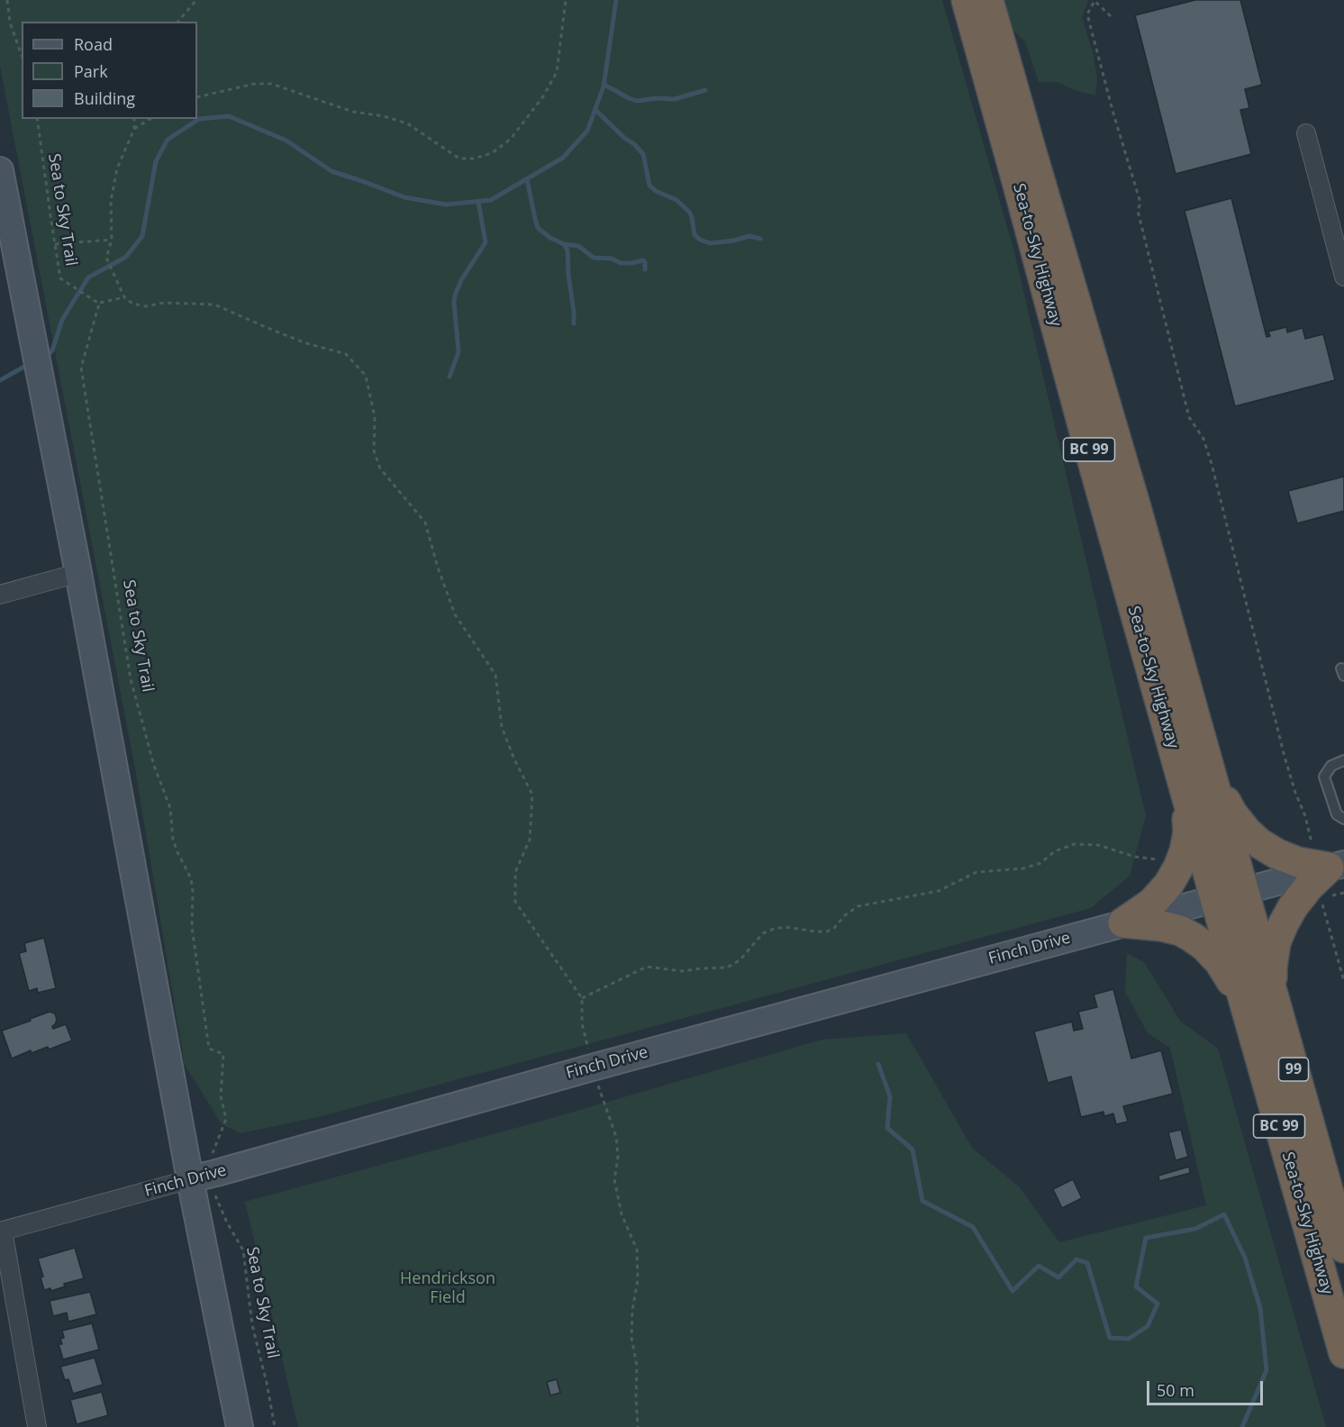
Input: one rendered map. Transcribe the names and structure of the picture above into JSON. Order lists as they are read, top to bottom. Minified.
{"streets":{"highway":["Sea-to-Sky Highway","BC 99","99"],"street":["Finch Drive"],"path":["Sea to Sky Trail"]},"crossings":[["Sea to Sky Trail","Finch Drive"],["Sea-to-Sky Highway","Finch Drive"]],"parks":["Hendrickson Field"],"legend":["Road","Park","Building"],"scale_bar":"50 m"}
